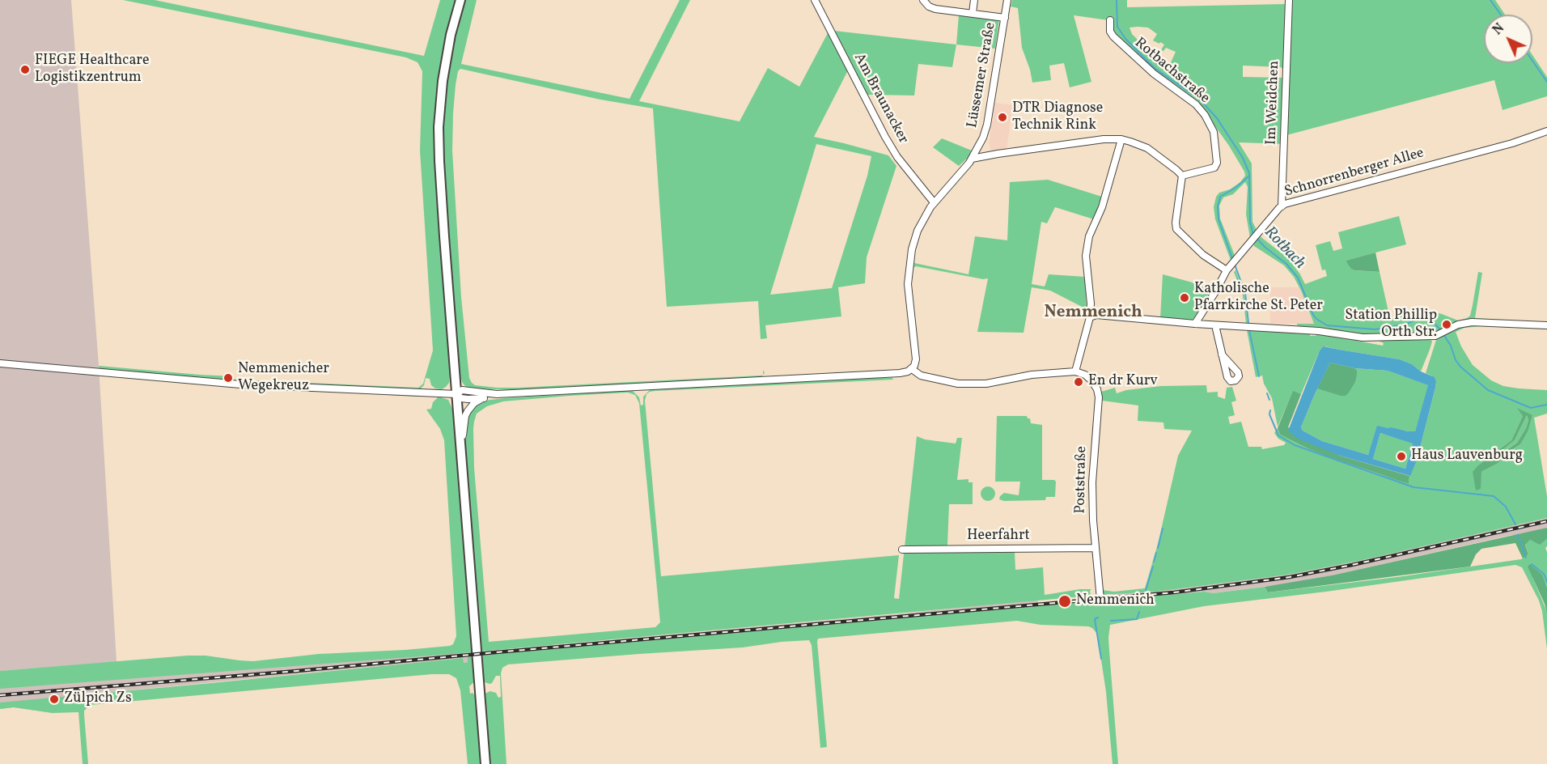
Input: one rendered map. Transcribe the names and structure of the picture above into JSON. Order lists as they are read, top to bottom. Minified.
{"streets":{"street":["Rotbachstraße","Lüssemer Straße","Am Braunacker","Im Weidchen","Schnorrenberger Allee","Poststraße","Heerfahrt"]},"crossings":[["Lüssemer Straße","Am Braunacker"],["Im Weidchen","Schnorrenberger Allee"],["Poststraße","Heerfahrt"]],"districts":["Nemmenich"],"water":["Rotbach"],"places":["FIEGE Healthcare Logistikzentrum","DTR Diagnose Technik Rink","Katholische Pfarrkirche St. Peter","Station Phillip Orth Str.","Nemmenicher Wegekreuz","En dr Kurv","Haus Lauvenburg","Nemmenich","Zülpich Zs"],"north":"top left"}
